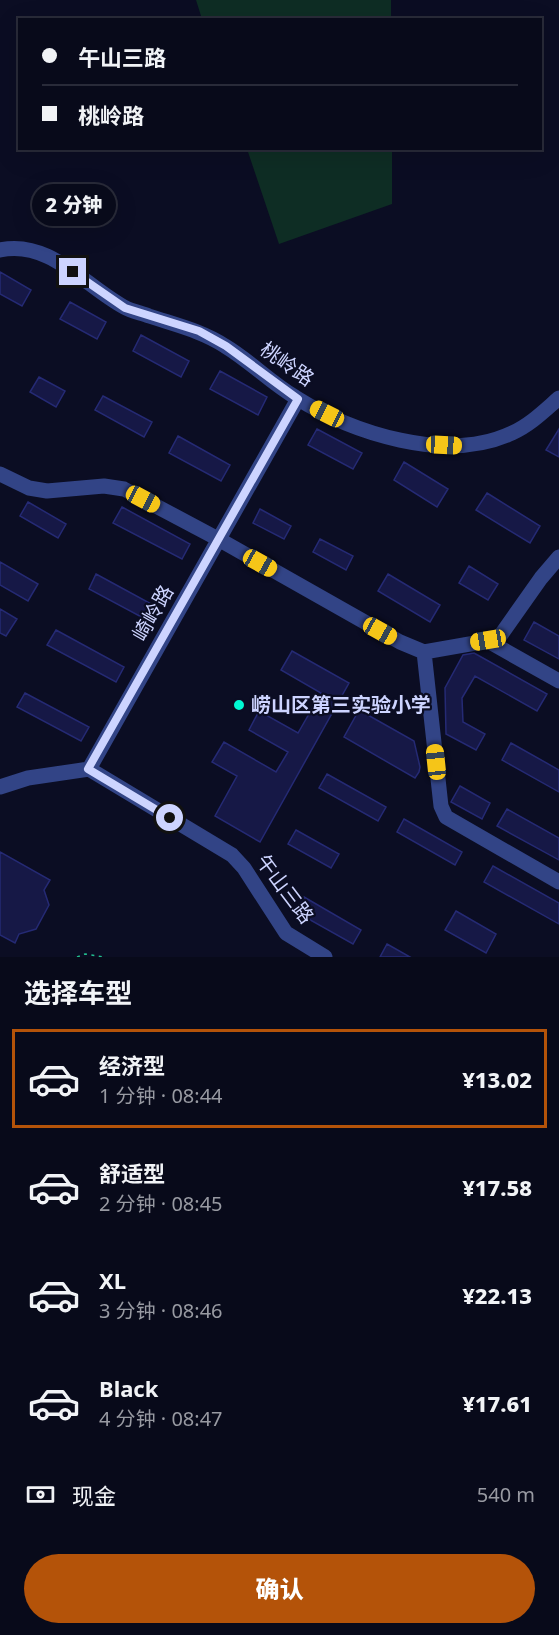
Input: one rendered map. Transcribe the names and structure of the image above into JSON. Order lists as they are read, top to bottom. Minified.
{"streets":{"street":["桃岭路","崎岭路","午山三路"]},"crossings":[["桃岭路","崎岭路"],["崎岭路","午山三路"]],"places":["崂山区第三实验小学"],"page":{"banner":["午山三路","桃岭路"],"bubble":"2 分钟","heading":"选择车型","list":[{"name":"经济型","note":"1 分钟 · 08:44","value":"¥13.02"},{"name":"舒适型","note":"2 分钟 · 08:45","value":"¥17.58"},{"name":"XL","note":"3 分钟 · 08:46","value":"¥22.13"},{"name":"Black","note":"4 分钟 · 08:47","value":"¥17.61"}],"pay":["现金","540 m"],"buttons":"确认"}}
